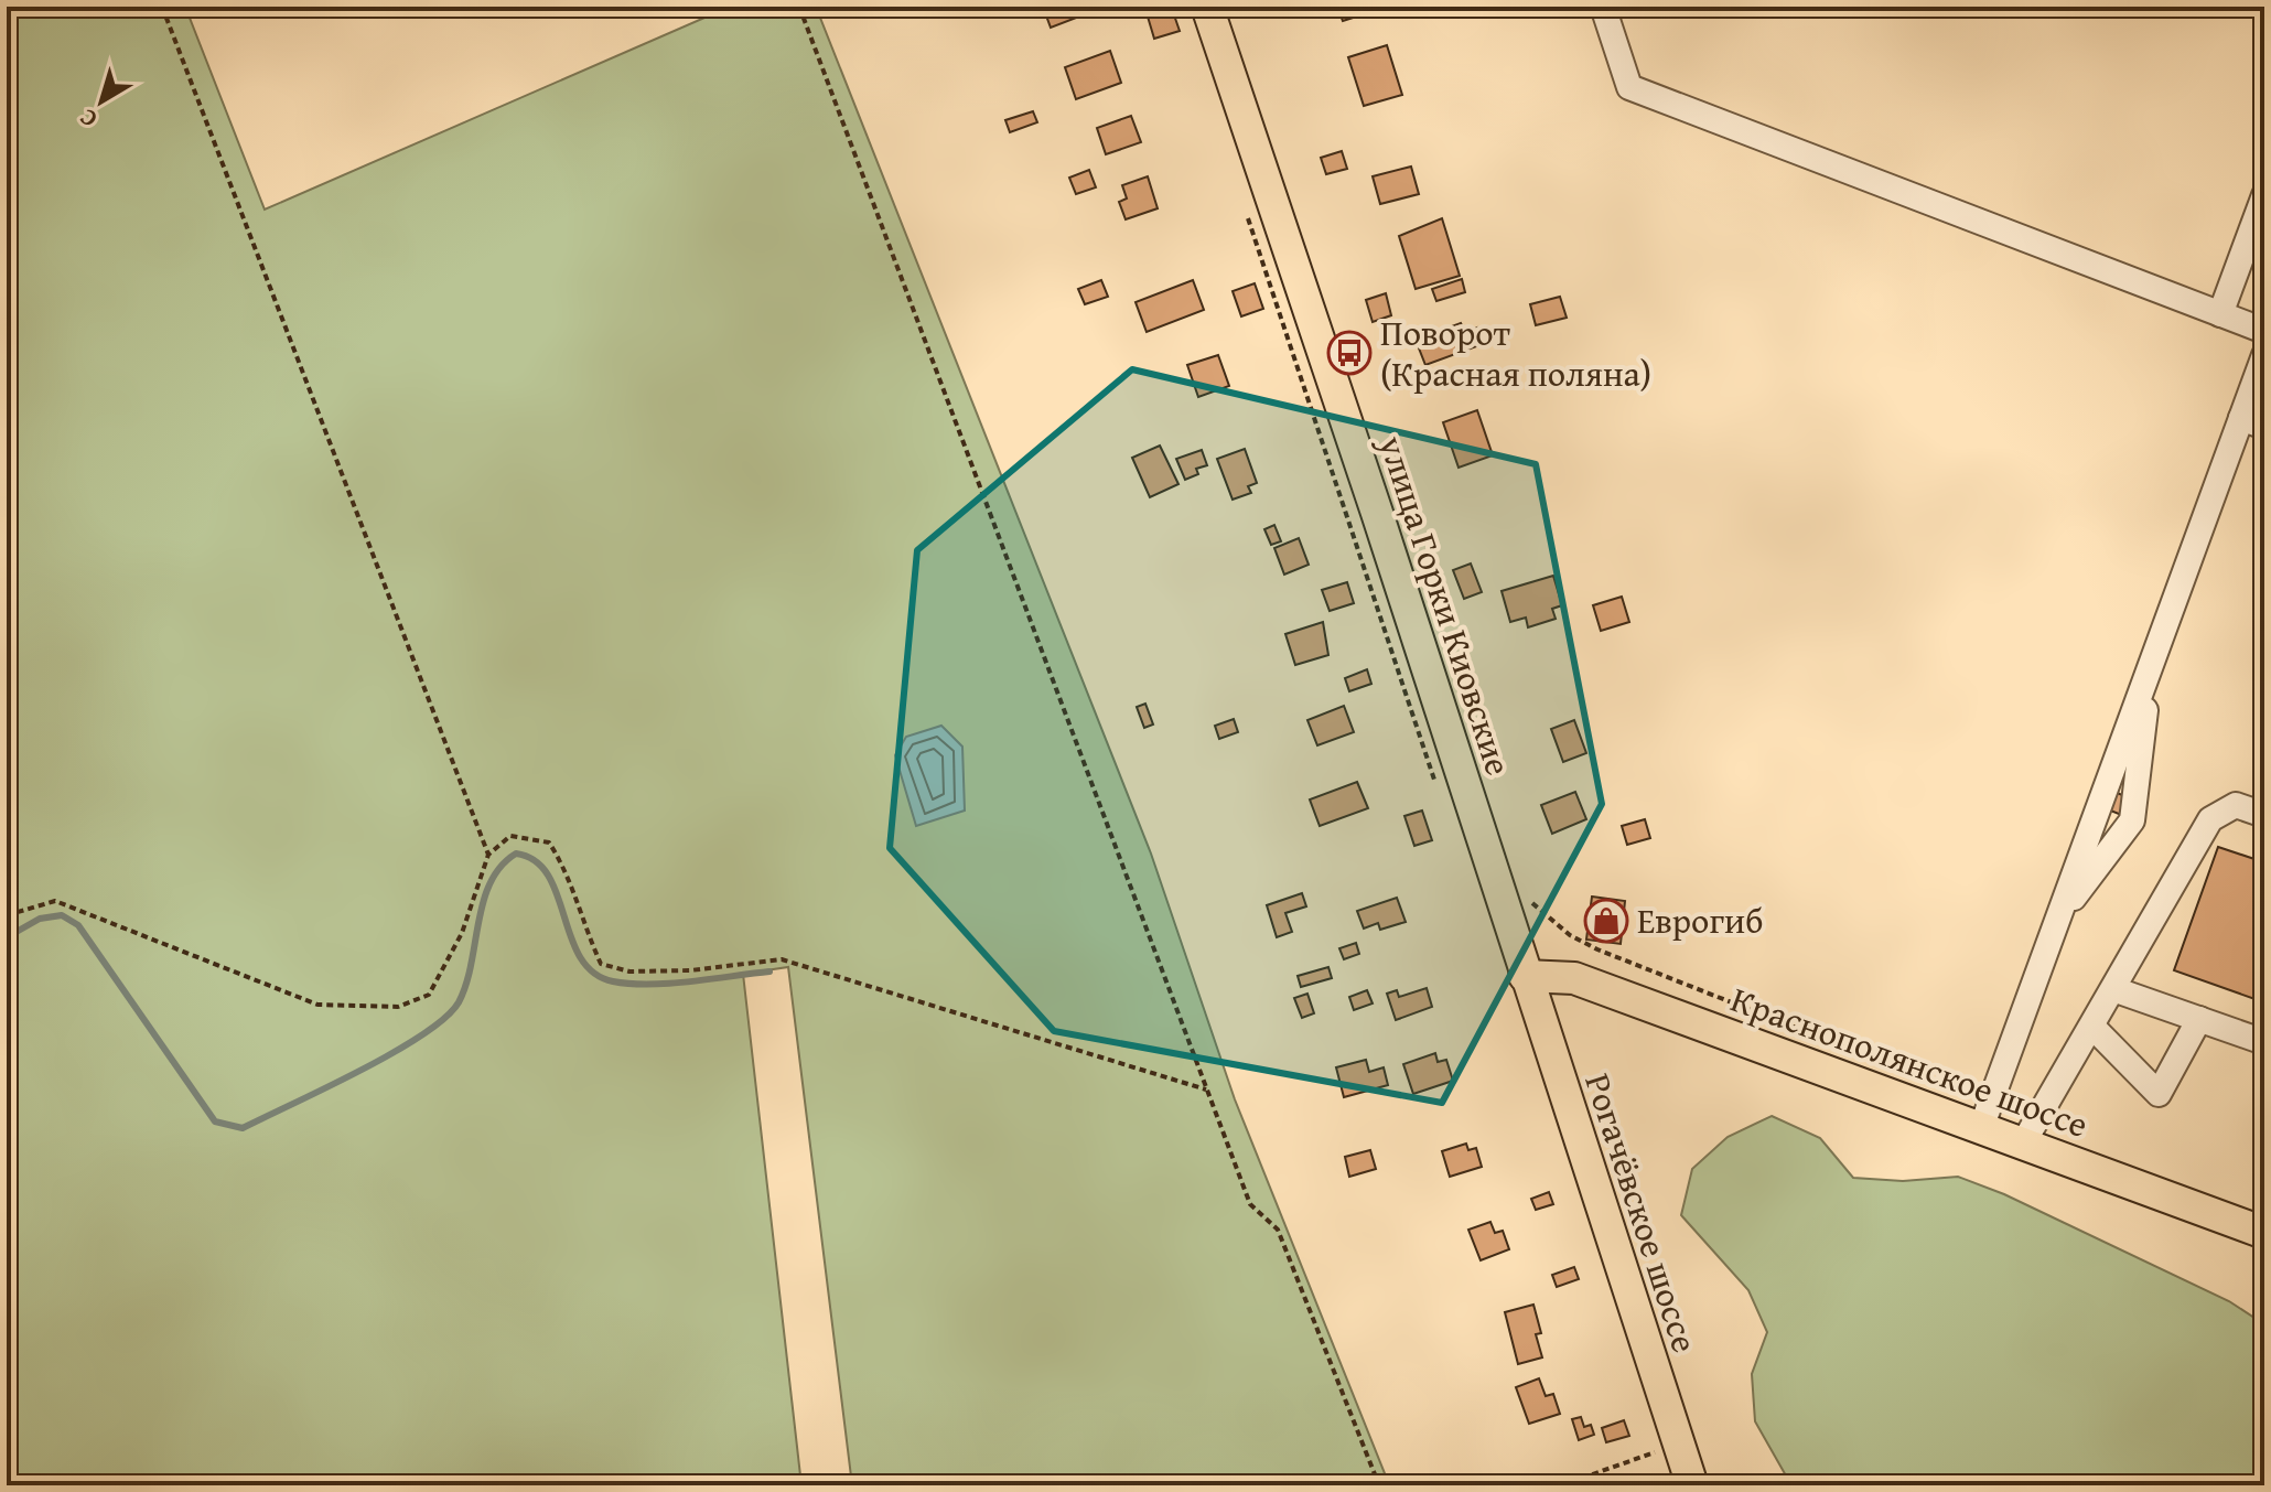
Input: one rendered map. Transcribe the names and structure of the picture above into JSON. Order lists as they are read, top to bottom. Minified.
{"streets":{"main road":["улица Горки Киовские","Краснополянское шоссе","Рогачёвское шоссе"]},"crossings":[["улица Горки Киовские","Краснополянское шоссе"],["улица Горки Киовские","Рогачёвское шоссе"],["Краснополянское шоссе","Рогачёвское шоссе"]],"places":{"bus stop":["Поворот (Красная поляна)"],"shop":["Еврогиб"]},"north":"bottom left"}
